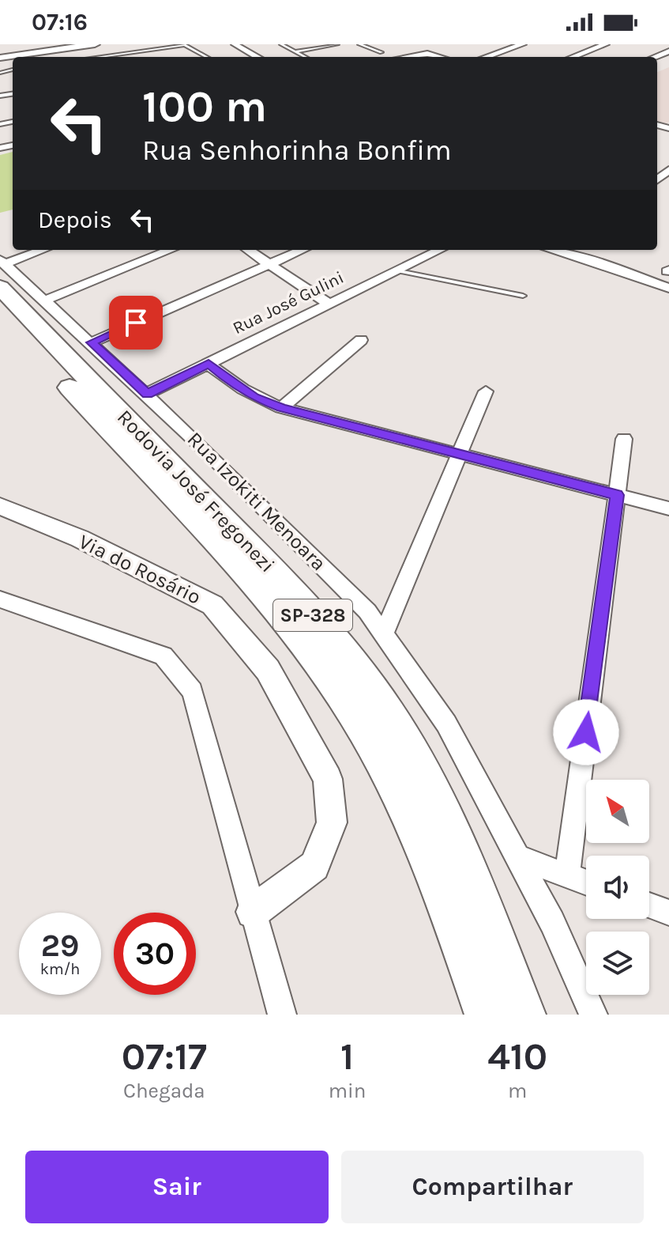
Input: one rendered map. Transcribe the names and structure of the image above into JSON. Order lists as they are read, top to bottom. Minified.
{"streets":{"highway":["Rodovia José Fregonezi","SP-328"],"street":["Rua José Gulini","Rua Izokiti Menoara","Via do Rosário"]},"crossings":[["Rua José Gulini","Rua Izokiti Menoara"],["Rodovia José Fregonezi","Rua Izokiti Menoara"]],"north":"top left","page":{"status":"07:16","turn":["100 m","Rua Senhorinha Bonfim"],"then":"Depois","speed":"29 km/h","limit":"30","eta":["07:17","Chegada","1","min","410","m"],"buttons":["Sair","Compartilhar"]}}
